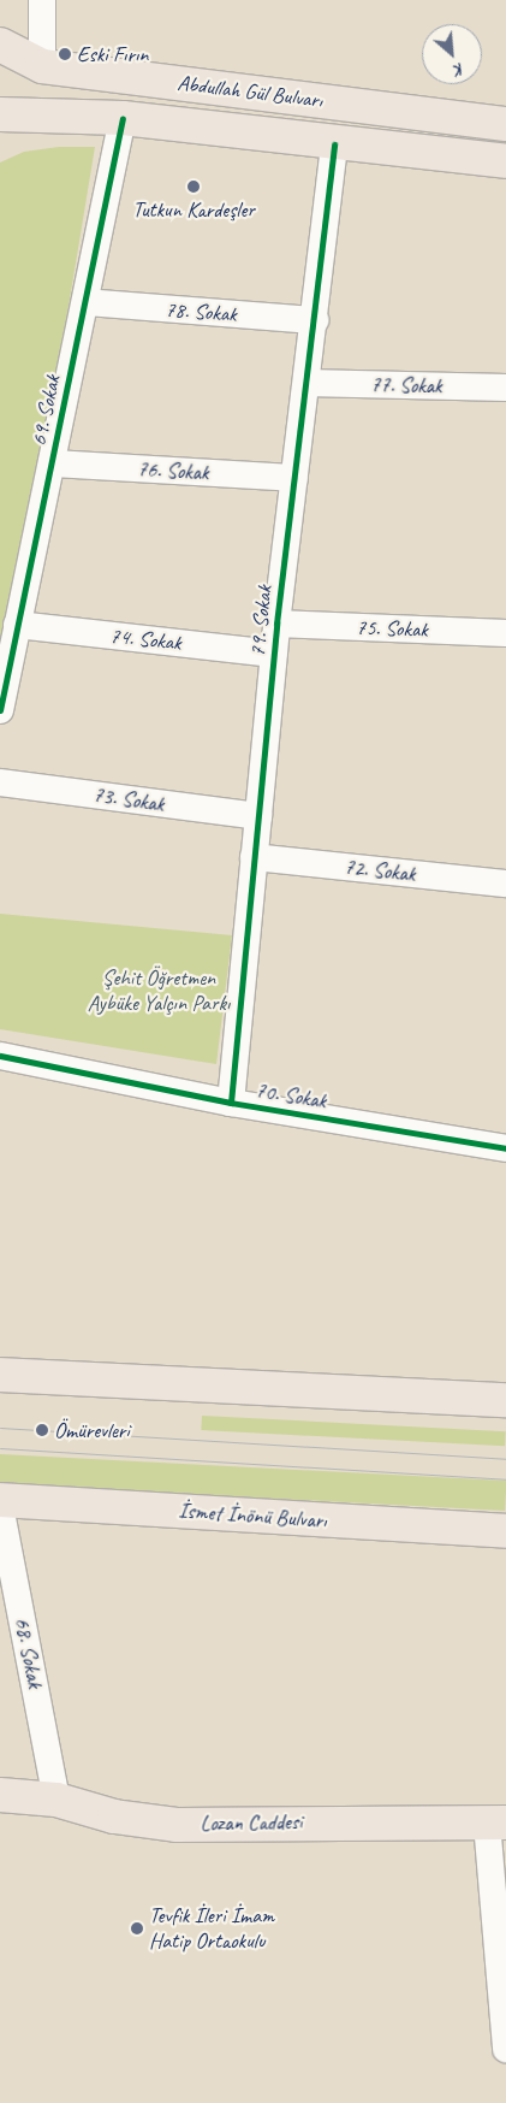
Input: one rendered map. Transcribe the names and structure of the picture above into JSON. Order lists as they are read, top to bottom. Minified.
{"streets":{"main road":["Abdullah Gül Bulvarı","İsmet İnönü Bulvarı","Lozan Caddesi"],"street":["78. Sokak","77. Sokak","69. Sokak","76. Sokak","79. Sokak","75. Sokak","74. Sokak","73. Sokak","72. Sokak","70. Sokak","68. Sokak"]},"crossings":[["Abdullah Gül Bulvarı","69. Sokak"],["Abdullah Gül Bulvarı","79. Sokak"],["78. Sokak","69. Sokak"],["78. Sokak","79. Sokak"],["77. Sokak","79. Sokak"],["69. Sokak","76. Sokak"],["69. Sokak","74. Sokak"],["76. Sokak","79. Sokak"],["79. Sokak","75. Sokak"],["79. Sokak","74. Sokak"],["79. Sokak","73. Sokak"],["79. Sokak","72. Sokak"],["79. Sokak","70. Sokak"],["68. Sokak","Lozan Caddesi"]],"parks":["Şehit Öğretmen Aybüke Yalçın Parkı"],"places":["Eski Fırın","Tutkun Kardeşler","Ömürevleri","Tevfik İleri İmam Hatip Ortaokulu"],"north":"bottom right"}
